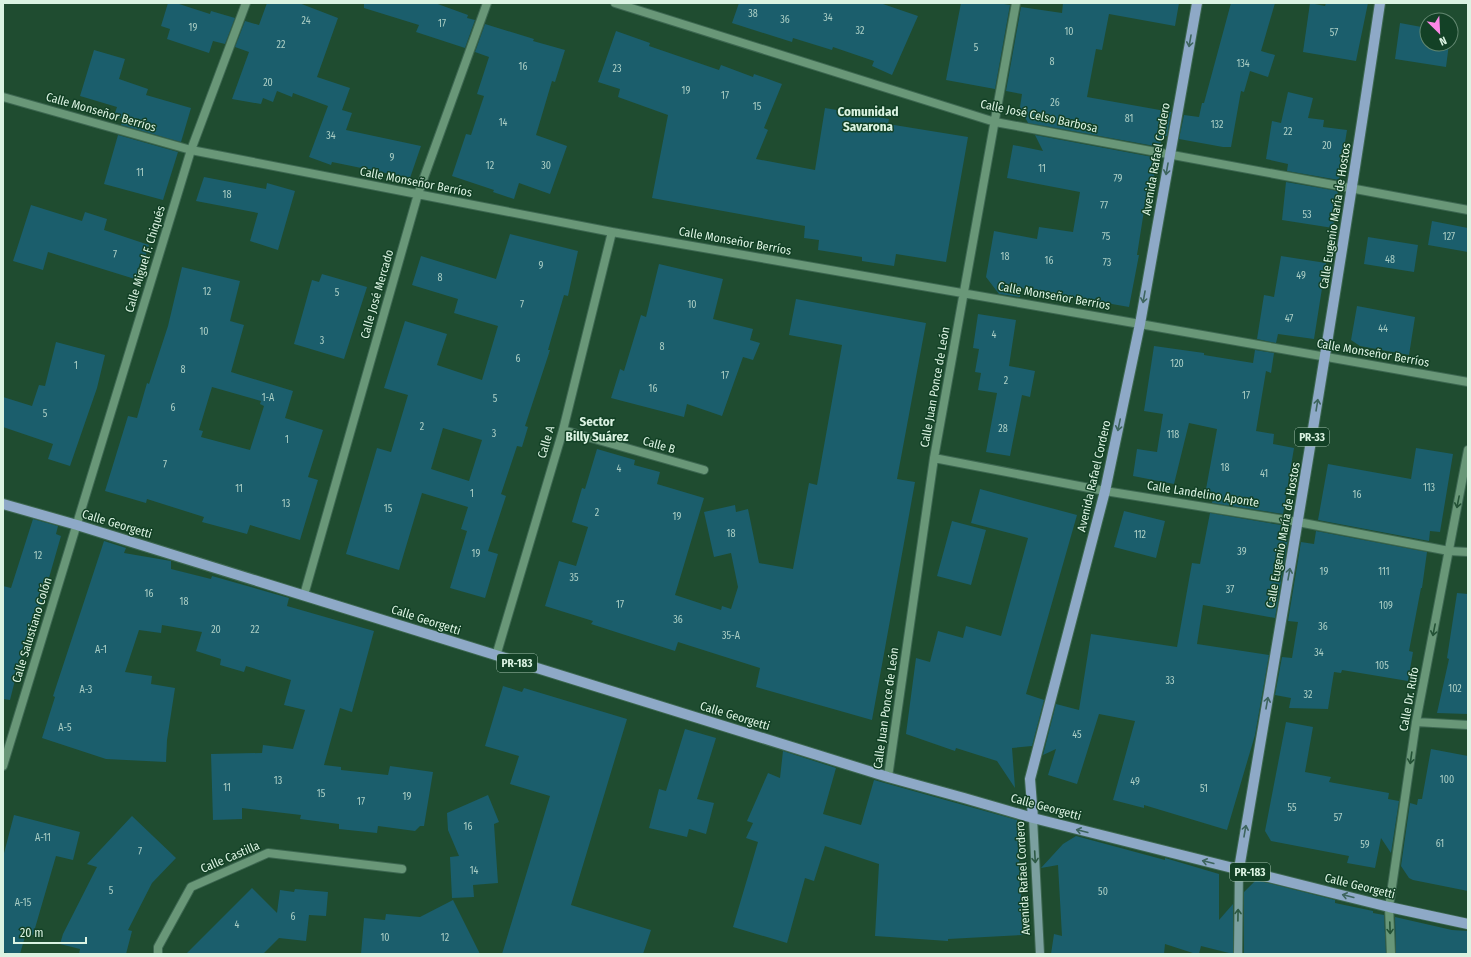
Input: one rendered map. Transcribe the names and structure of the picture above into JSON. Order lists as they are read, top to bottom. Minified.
{"streets":{"main road":["Avenida Rafael Cordero","Calle Eugenio María de Hostos","PR-33","Calle Georgetti","PR-183"],"street":["Calle Monseñor Berríos","Calle José Celso Barbosa","Calle Miguel F. Chiqués","Calle José Mercado","Calle Juan Ponce de León","Calle A","Calle B","Calle Landelino Aponte","Calle Salustiano Colón","Calle Dr. Rufo","Calle Castilla"]},"crossings":[["Calle Monseñor Berríos","Avenida Rafael Cordero"],["Calle Monseñor Berríos","Calle Eugenio María de Hostos"],["Calle Monseñor Berríos","Calle Miguel F. Chiqués"],["Calle Monseñor Berríos","Calle José Mercado"],["Calle Monseñor Berríos","Calle Juan Ponce de León"],["Calle Monseñor Berríos","Calle A"],["Calle José Celso Barbosa","Avenida Rafael Cordero"],["Calle José Celso Barbosa","Calle Eugenio María de Hostos"],["Calle José Celso Barbosa","Calle Juan Ponce de León"],["Avenida Rafael Cordero","Calle Landelino Aponte"],["Avenida Rafael Cordero","Calle Georgetti"],["Calle Eugenio María de Hostos","Calle Landelino Aponte"],["Calle Eugenio María de Hostos","Calle Georgetti"],["Calle Miguel F. Chiqués","Calle Georgetti"],["Calle Miguel F. Chiqués","Calle Salustiano Colón"],["Calle José Mercado","Calle Georgetti"],["Calle Juan Ponce de León","Calle Landelino Aponte"],["Calle Juan Ponce de León","Calle Georgetti"],["Calle A","Calle B"],["Calle A","Calle Georgetti"],["Calle Landelino Aponte","Calle Dr. Rufo"],["Calle Georgetti","Calle Salustiano Colón"],["Calle Georgetti","Calle Dr. Rufo"]],"one_way":["Avenida Rafael Cordero","Calle Eugenio María de Hostos","Calle Dr. Rufo"],"districts":["Comunidad Savarona","Sector Billy Suárez"],"house_numbers":["38","34","36","24","17","19","32","10","57","22","5","8","134","16","23","20","19","17","26","15","81","14","132","22","34","20","9","12","30","11","11","79","18","77","53","75","127","7","18","48","16","73","9","49","8","12","5","7","10","47","44","10","4","3","8","6","120","1","8","17","2","16","17","1-A","5","6","5","2","28","3","118","1","7","18","4","41","113","11","1","16","13","15","2","19","18","112","39","19","12","19","111","35","37","16","18","17","109","36","36","20","22","35-A","A-1","34","105","33","102","A-3","32","A-5","45","100","13","49","11","51","15","19","17","55","57","16","A-11","61","59","7","14","5","50","A-15","6","4","10","12"],"scale_bar":"20 m","north":"bottom right"}
